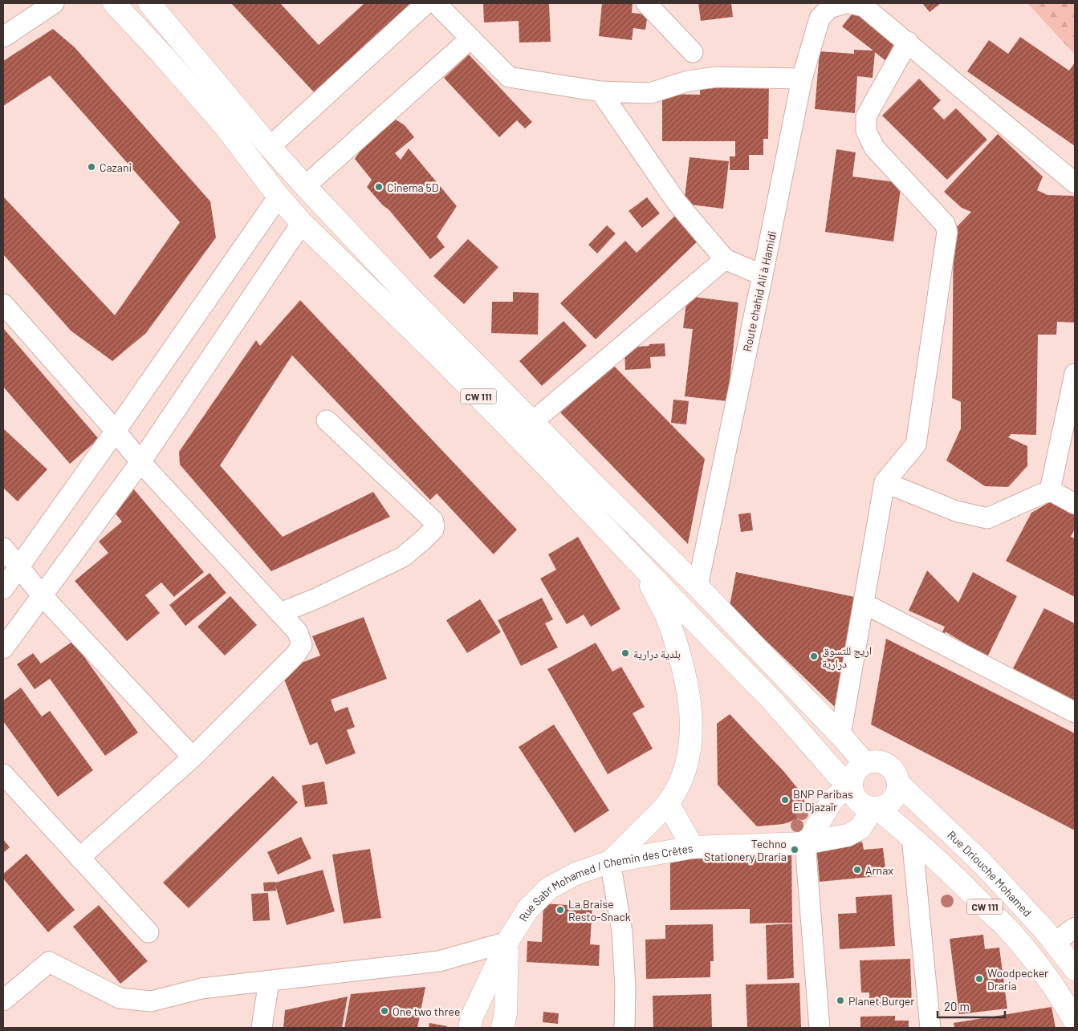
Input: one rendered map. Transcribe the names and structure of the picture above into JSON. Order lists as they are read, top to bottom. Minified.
{"streets":{"main road":["CW 111","Rue Driouche Mohamed","Rue Sabr Mohamed / Chemin des Crêtes"],"street":["Route chahid Ali à Hamidi"]},"crossings":[["CW 111","Rue Driouche Mohamed"],["CW 111","Rue Sabr Mohamed / Chemin des Crêtes"],["Rue Driouche Mohamed","Rue Sabr Mohamed / Chemin des Crêtes"]],"places":["Cazani","Cinema 5D","بلدية درارية","اريج للتسوق درارية","BNP Paribas El Djazaïr","Techno Stationery Draria","Arnax","La Braise Resto-Snack","Woodpecker Draria","Planet Burger","One two three"],"scale_bar":"20 m"}
